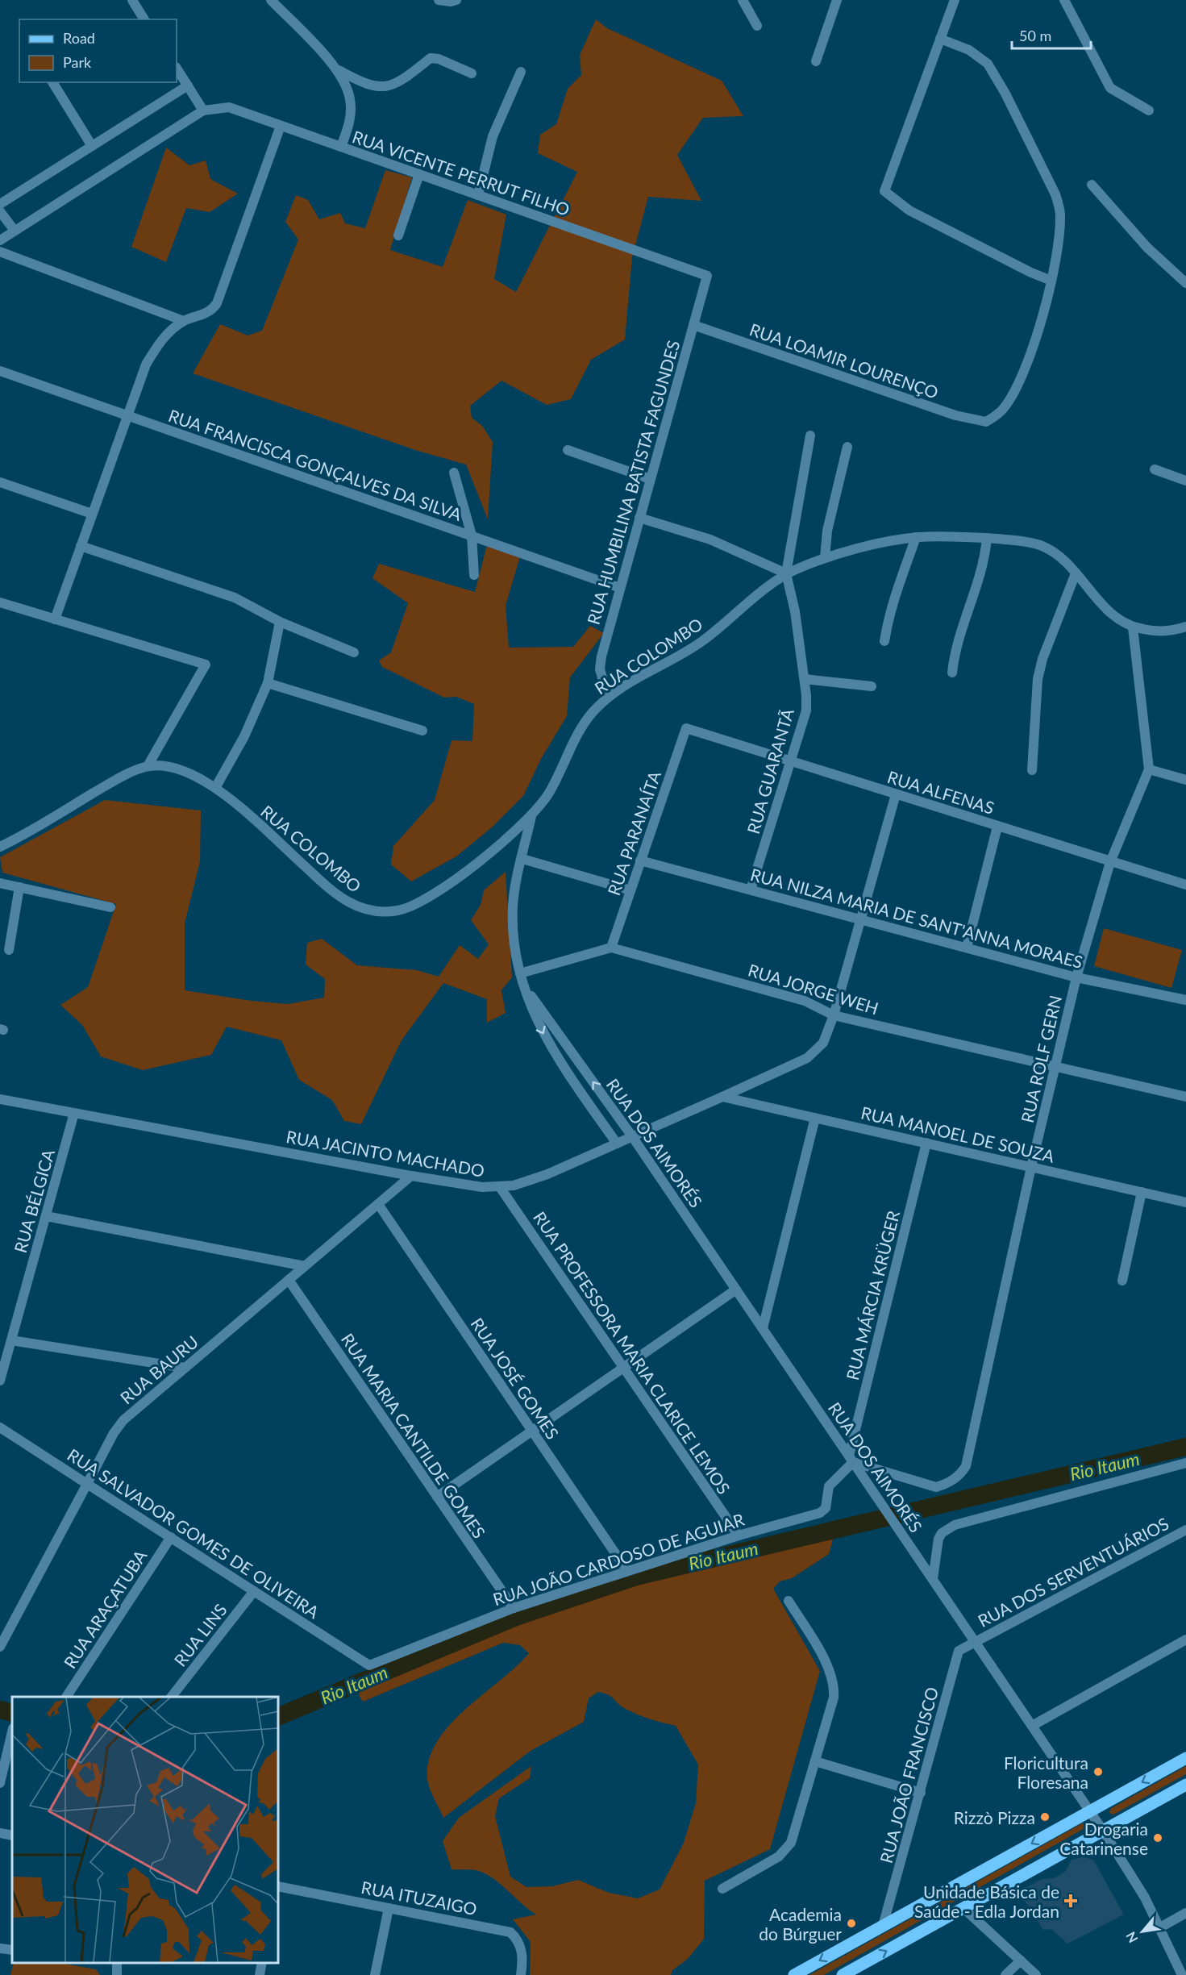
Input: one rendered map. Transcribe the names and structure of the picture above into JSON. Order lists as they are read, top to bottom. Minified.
{"streets":{"street":["RUA VICENTE PERRUT FILHO","RUA LOAMIR LOURENÇO","RUA FRANCISCA GONÇALVES DA SILVA","RUA HUMBILINA BATISTA FAGUNDES","RUA COLOMBO","RUA GUARANTÃ","RUA ALFENAS","RUA PARANAÍTA","RUA NILZA MARIA DE SANT'ANNA MORAES","RUA JORGE WEH","RUA ROLF GERN","RUA MANOEL DE SOUZA","RUA DOS AIMORÉS","RUA JACINTO MACHADO","RUA BÉLGICA","RUA MÁRCIA KRÜGER","RUA PROFESSORA MARIA CLARICE LEMOS","RUA BAURU","RUA JOSÉ GOMES","RUA MARIA CANTILDE GOMES","RUA SALVADOR GOMES DE OLIVEIRA","RUA JOÃO CARDOSO DE AGUIAR","RUA DOS SERVENTUÁRIOS","RUA ARAÇATUBA","RUA LINS","RUA JOÃO FRANCISCO","RUA ITUZAIGO"]},"crossings":[["RUA VICENTE PERRUT FILHO","RUA HUMBILINA BATISTA FAGUNDES"],["RUA LOAMIR LOURENÇO","RUA HUMBILINA BATISTA FAGUNDES"],["RUA FRANCISCA GONÇALVES DA SILVA","RUA HUMBILINA BATISTA FAGUNDES"],["RUA HUMBILINA BATISTA FAGUNDES","RUA COLOMBO"],["RUA COLOMBO","RUA GUARANTÃ"],["RUA COLOMBO","RUA ROLF GERN"],["RUA COLOMBO","RUA DOS AIMORÉS"],["RUA GUARANTÃ","RUA ALFENAS"],["RUA GUARANTÃ","RUA NILZA MARIA DE SANT'ANNA MORAES"],["RUA ALFENAS","RUA PARANAÍTA"],["RUA ALFENAS","RUA ROLF GERN"],["RUA ALFENAS","RUA JACINTO MACHADO"],["RUA PARANAÍTA","RUA NILZA MARIA DE SANT'ANNA MORAES"],["RUA PARANAÍTA","RUA JORGE WEH"],["RUA NILZA MARIA DE SANT'ANNA MORAES","RUA ROLF GERN"],["RUA NILZA MARIA DE SANT'ANNA MORAES","RUA JACINTO MACHADO"],["RUA JORGE WEH","RUA ROLF GERN"],["RUA JORGE WEH","RUA JACINTO MACHADO"],["RUA ROLF GERN","RUA MANOEL DE SOUZA"],["RUA ROLF GERN","RUA DOS AIMORÉS"],["RUA ROLF GERN","RUA MÁRCIA KRÜGER"],["RUA ROLF GERN","RUA JOÃO CARDOSO DE AGUIAR"],["RUA MANOEL DE SOUZA","RUA JACINTO MACHADO"],["RUA MANOEL DE SOUZA","RUA MÁRCIA KRÜGER"],["RUA DOS AIMORÉS","RUA JACINTO MACHADO"],["RUA DOS AIMORÉS","RUA MÁRCIA KRÜGER"],["RUA DOS AIMORÉS","RUA JOÃO CARDOSO DE AGUIAR"],["RUA DOS AIMORÉS","RUA DOS SERVENTUÁRIOS"],["RUA DOS AIMORÉS","RUA JOÃO FRANCISCO"],["RUA JACINTO MACHADO","RUA BÉLGICA"],["RUA JACINTO MACHADO","RUA PROFESSORA MARIA CLARICE LEMOS"],["RUA JACINTO MACHADO","RUA BAURU"],["RUA MÁRCIA KRÜGER","RUA JOÃO CARDOSO DE AGUIAR"],["RUA PROFESSORA MARIA CLARICE LEMOS","RUA JOÃO CARDOSO DE AGUIAR"],["RUA BAURU","RUA JOSÉ GOMES"],["RUA BAURU","RUA MARIA CANTILDE GOMES"],["RUA BAURU","RUA SALVADOR GOMES DE OLIVEIRA"],["RUA JOSÉ GOMES","RUA JOÃO CARDOSO DE AGUIAR"],["RUA MARIA CANTILDE GOMES","RUA JOÃO CARDOSO DE AGUIAR"],["RUA SALVADOR GOMES DE OLIVEIRA","RUA JOÃO CARDOSO DE AGUIAR"],["RUA SALVADOR GOMES DE OLIVEIRA","RUA ARAÇATUBA"],["RUA SALVADOR GOMES DE OLIVEIRA","RUA LINS"],["RUA DOS SERVENTUÁRIOS","RUA JOÃO FRANCISCO"]],"water":["Rio Itaum"],"places":{"other":["Floricultura Floresana","Rizzò Pizza","Drogaria Catarinense","Academia do Búrguer"],"health":["Unidade Básica de Saúde - Edla Jordan"]},"legend":["Road","Park"],"scale_bar":"50 m","north":"bottom left"}
